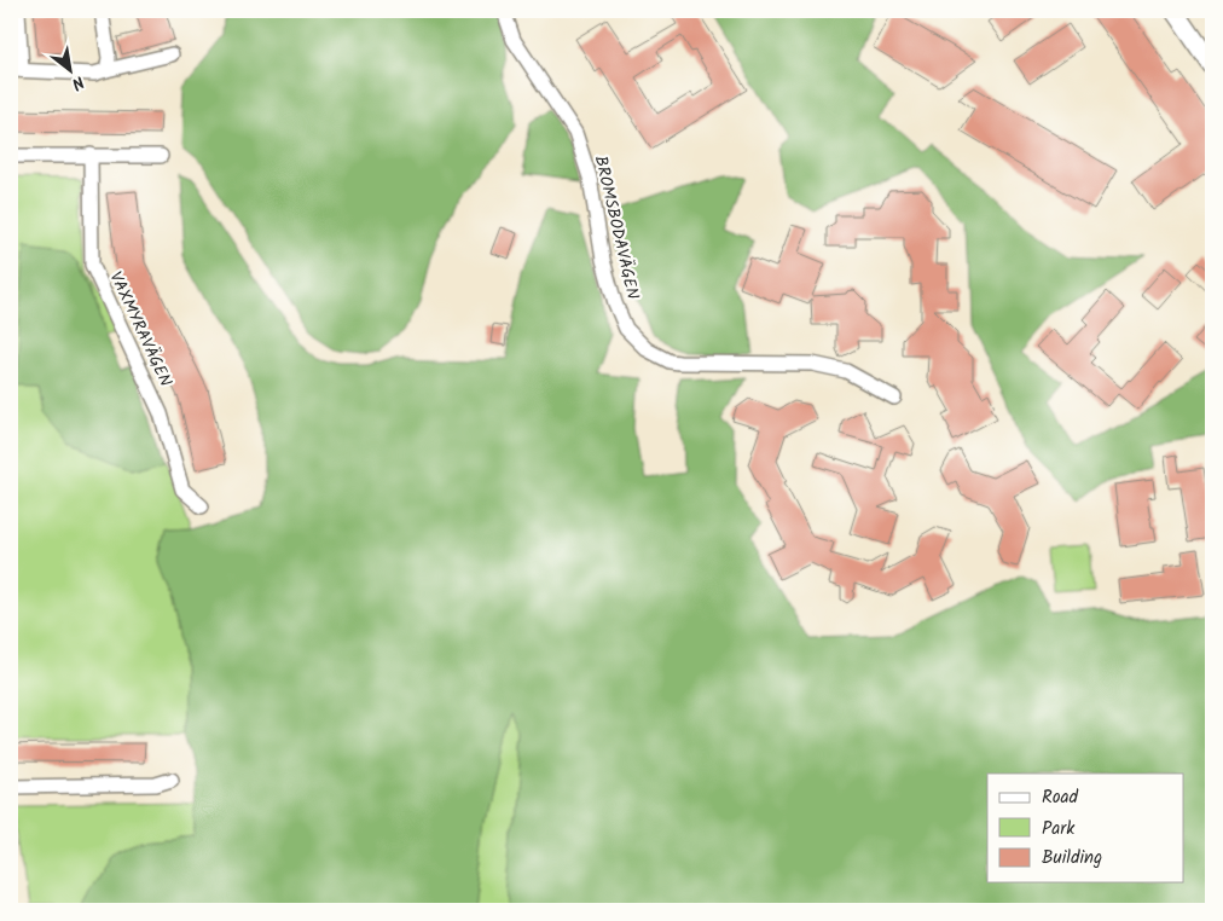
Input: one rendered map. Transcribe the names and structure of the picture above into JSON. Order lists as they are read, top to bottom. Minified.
{"streets":{"street":["BROMSBODAVÄGEN","VAXMYRAVÄGEN"]},"legend":["Road","Park","Building"],"north":"bottom right"}
